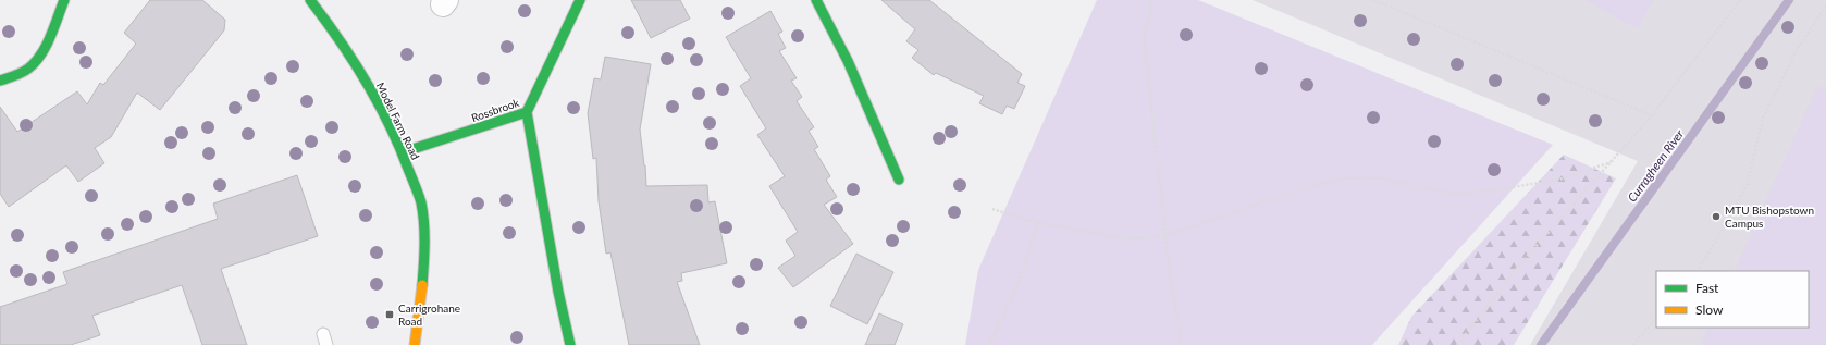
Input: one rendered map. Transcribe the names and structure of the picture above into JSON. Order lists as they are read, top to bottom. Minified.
{"streets":{"street":["Rossbrook","Model Farm Road"]},"crossings":[["Rossbrook","Model Farm Road"]],"water":["Curragheen River"],"places":{"other":["MTU Bishopstown Campus"],"transit":["Carrigrohane Road"]},"legend":["Fast","Slow"]}
